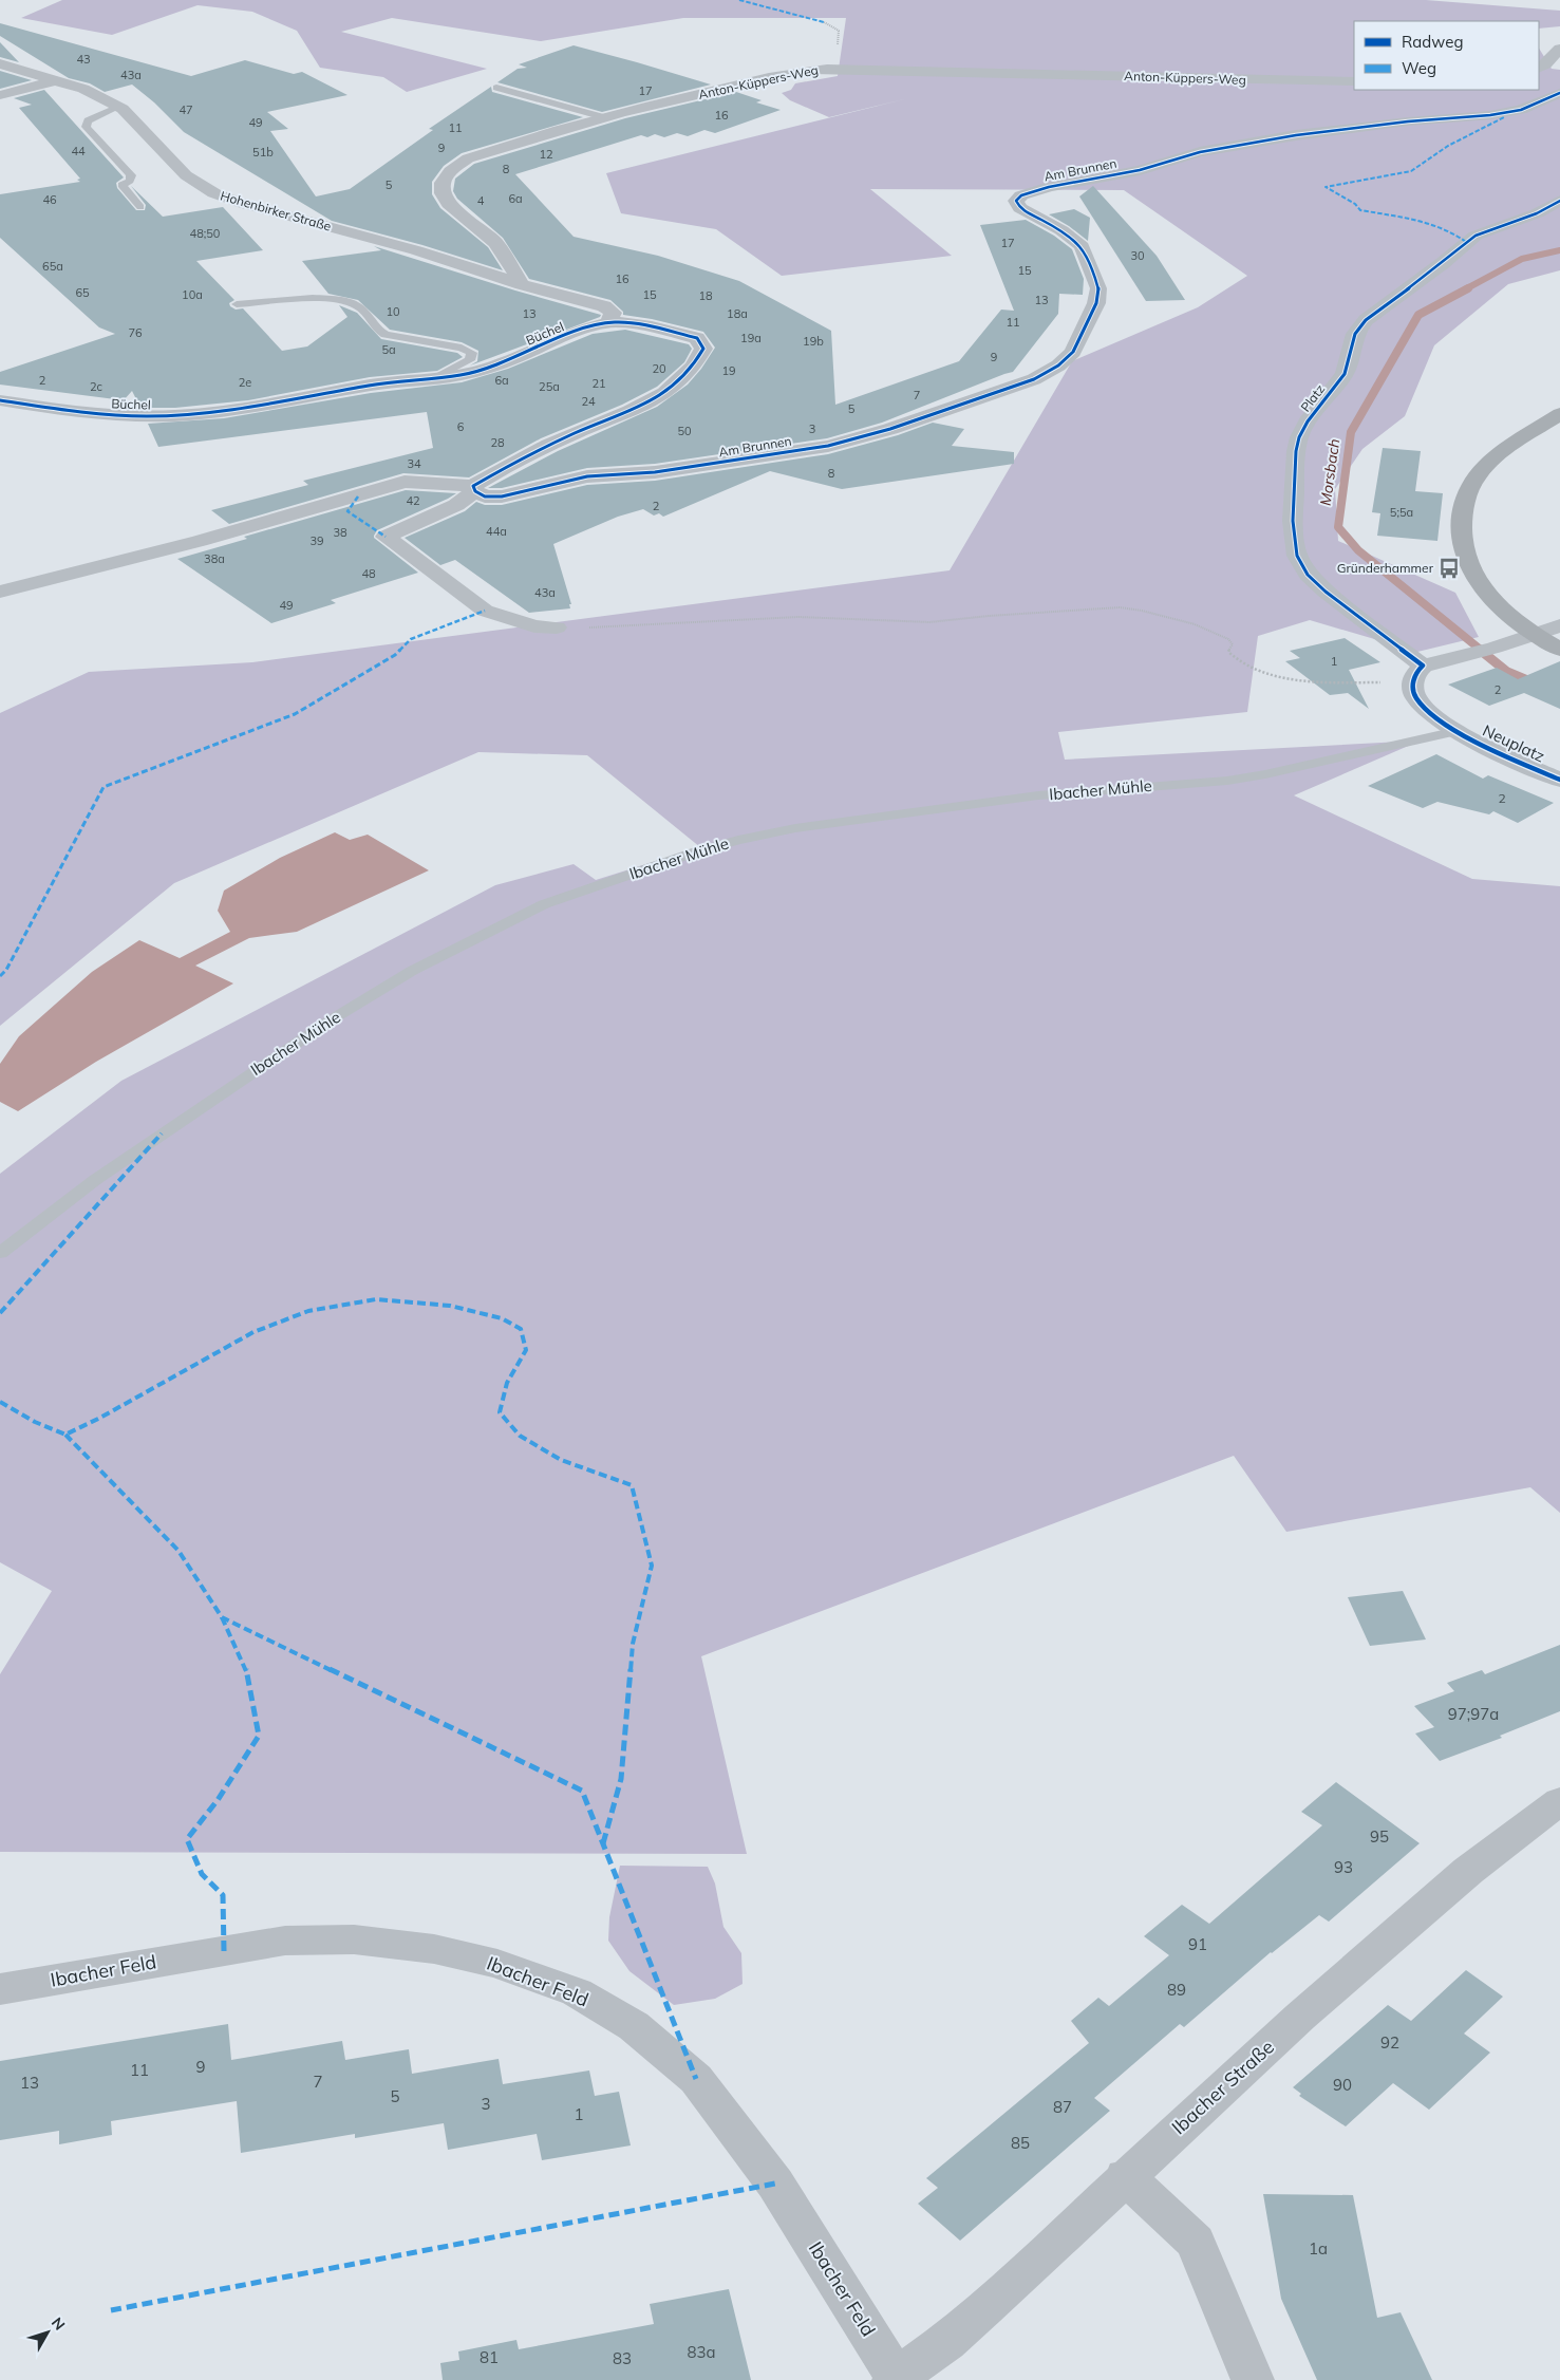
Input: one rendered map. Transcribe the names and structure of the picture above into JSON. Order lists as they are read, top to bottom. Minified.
{"streets":{"street":["Anton-Küppers-Weg","Am Brunnen","Hohenbirker Straße","Büchel","Platz","Neuplatz","Ibacher Feld","Ibacher Straße"],"lane":["Ibacher Mühle"]},"crossings":[["Anton-Küppers-Weg","Hohenbirker Straße"],["Am Brunnen","Büchel"],["Neuplatz","Ibacher Mühle"],["Ibacher Feld","Ibacher Straße"]],"water":["Morsbach"],"places":{"bus stop":["Gründerhammer"]},"house_numbers":["43","43a","17","47","16","49","11","9","44","51b","12","8","5","6a","46","4","48;50","17","30","65a","15","16","65","10a","15","18","13","10","13","18a","11","76","19a","19b","5a","9","20","19","2","6a","2e","21","2c","25a","7","24","5","6","3","50","28","34","8","42","2","5;5a","44a","38","39","38a","48","43a","49","1","2","2","97;97a","95","93","91","89","92","9","11","7","13","90","5","3","87","1","85","1a","83a","81","83"],"legend":["Radweg","Weg"],"north":"top right"}
